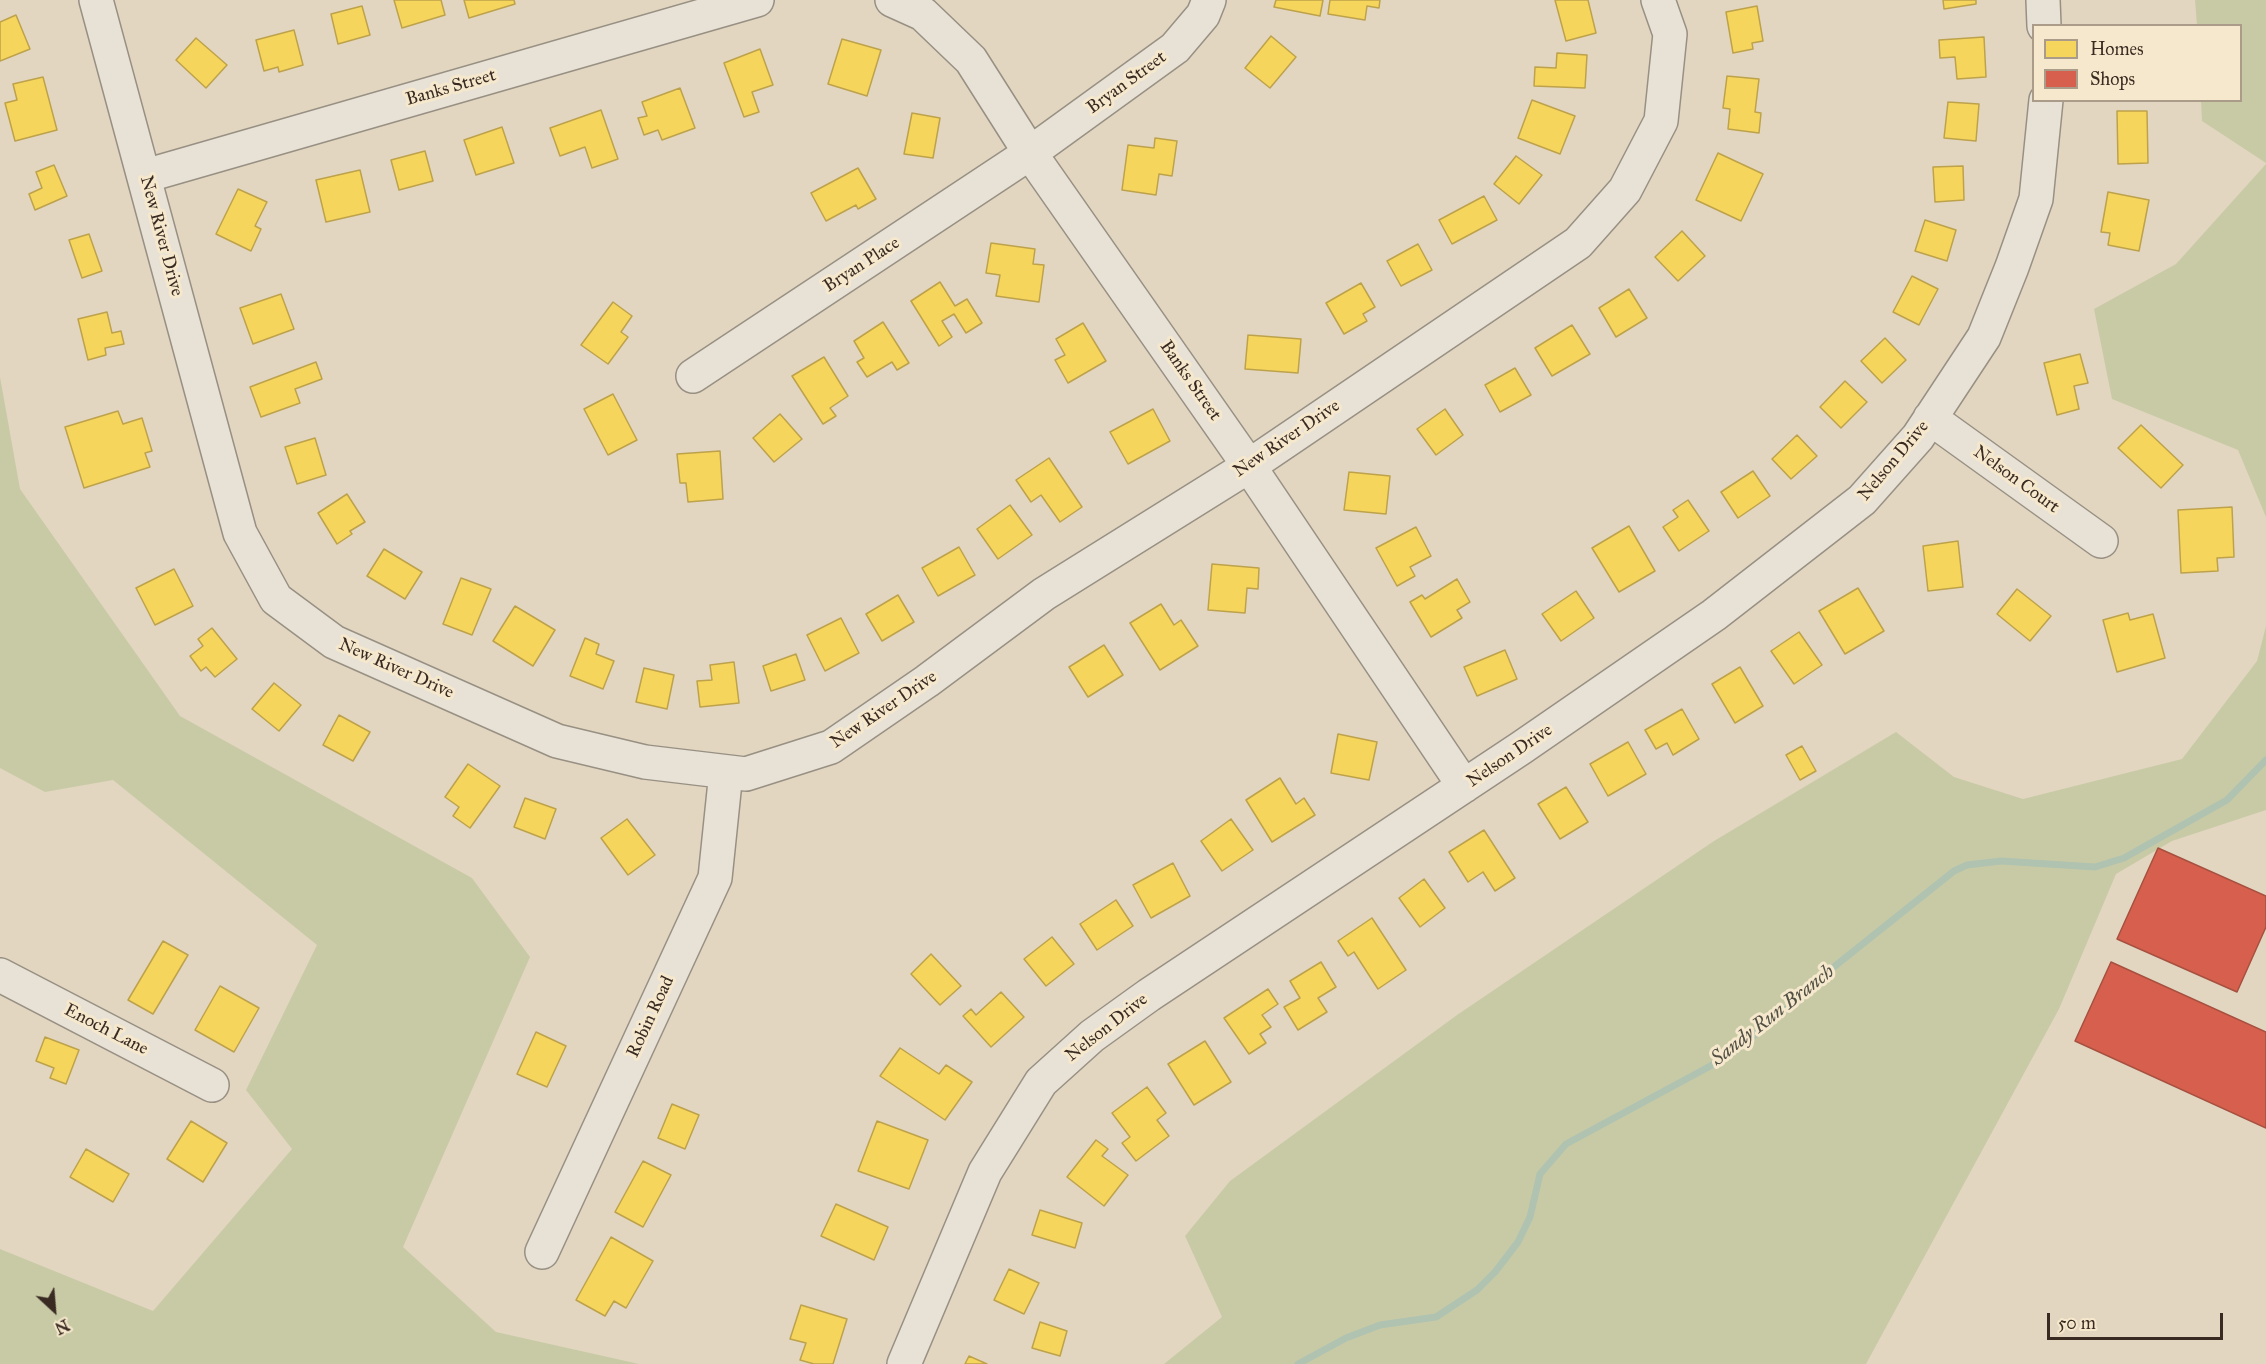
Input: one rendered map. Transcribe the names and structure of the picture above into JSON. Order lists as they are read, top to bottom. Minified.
{"streets":{"street":["Bryan Street","Banks Street","New River Drive","Bryan Place","Nelson Drive","Nelson Court","Robin Road","Enoch Lane"]},"crossings":[["Bryan Street","Banks Street"],["Bryan Street","Bryan Place"],["Banks Street","New River Drive"],["Banks Street","Bryan Place"],["Banks Street","Nelson Drive"],["New River Drive","Robin Road"],["Nelson Drive","Nelson Court"]],"water":["Sandy Run Branch"],"legend":["Homes","Shops"],"scale_bar":"50 m","north":"bottom right"}
